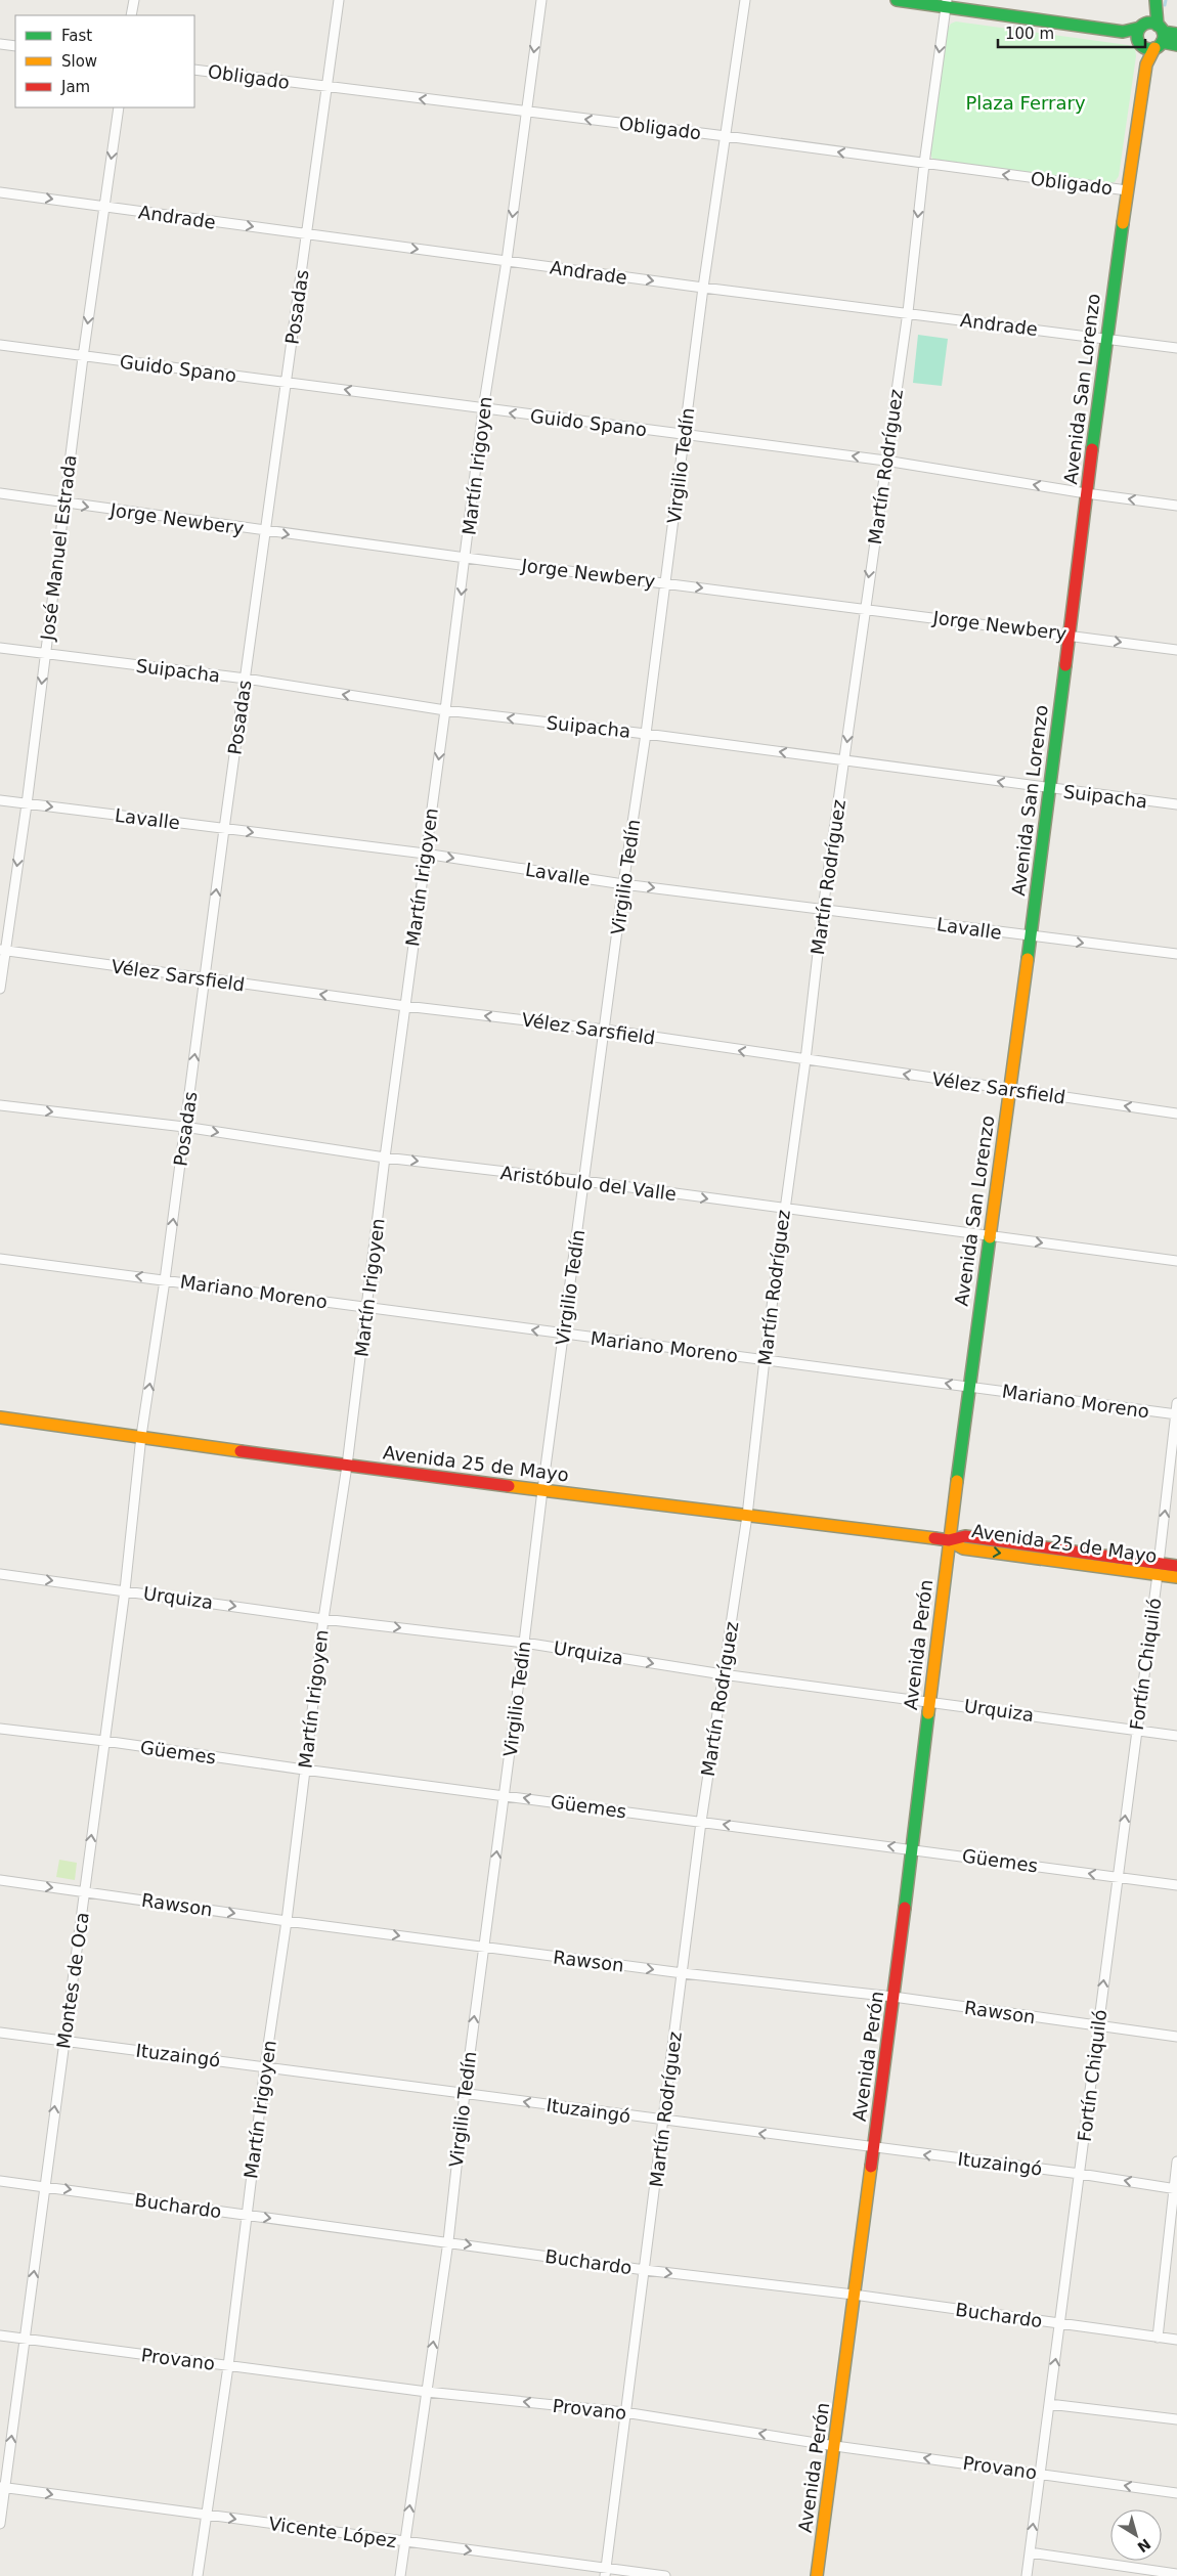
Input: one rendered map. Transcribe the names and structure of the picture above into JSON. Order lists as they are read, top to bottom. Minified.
{"streets":{"main road":["Avenida San Lorenzo","Avenida 25 de Mayo","Avenida Perón"],"street":["Obligado","Andrade","Posadas","Guido Spano","Martín Irigoyen","Virgilio Tedín","Martín Rodríguez","Jorge Newbery","José Manuel Estrada","Suipacha","Lavalle","Vélez Sarsfield","Aristóbulo del Valle","Mariano Moreno","Urquiza","Fortín Chiquiló","Güemes","Rawson","Montes de Oca","Ituzaingó","Buchardo","Provano","Vicente López"]},"crossings":[["Obligado","Posadas"],["Obligado","Avenida San Lorenzo"],["Obligado","Martín Irigoyen"],["Obligado","Virgilio Tedín"],["Obligado","Martín Rodríguez"],["Andrade","Posadas"],["Andrade","Avenida San Lorenzo"],["Andrade","Martín Irigoyen"],["Andrade","Virgilio Tedín"],["Andrade","Martín Rodríguez"],["Andrade","José Manuel Estrada"],["Posadas","Guido Spano"],["Posadas","Jorge Newbery"],["Posadas","Suipacha"],["Posadas","Lavalle"],["Posadas","Vélez Sarsfield"],["Posadas","Aristóbulo del Valle"],["Posadas","Mariano Moreno"],["Posadas","Avenida 25 de Mayo"],["Posadas","Montes de Oca"],["Guido Spano","Avenida San Lorenzo"],["Guido Spano","Martín Irigoyen"],["Guido Spano","Virgilio Tedín"],["Guido Spano","Martín Rodríguez"],["Guido Spano","José Manuel Estrada"],["Avenida San Lorenzo","Jorge Newbery"],["Avenida San Lorenzo","Suipacha"],["Avenida San Lorenzo","Lavalle"],["Avenida San Lorenzo","Vélez Sarsfield"],["Avenida San Lorenzo","Aristóbulo del Valle"],["Avenida San Lorenzo","Mariano Moreno"],["Avenida San Lorenzo","Avenida 25 de Mayo"],["Avenida San Lorenzo","Avenida Perón"],["Martín Irigoyen","Jorge Newbery"],["Martín Irigoyen","Suipacha"],["Martín Irigoyen","Lavalle"],["Martín Irigoyen","Vélez Sarsfield"],["Martín Irigoyen","Aristóbulo del Valle"],["Martín Irigoyen","Mariano Moreno"],["Martín Irigoyen","Avenida 25 de Mayo"],["Martín Irigoyen","Urquiza"],["Martín Irigoyen","Güemes"],["Martín Irigoyen","Rawson"],["Martín Irigoyen","Ituzaingó"],["Martín Irigoyen","Buchardo"],["Martín Irigoyen","Provano"],["Martín Irigoyen","Vicente López"],["Virgilio Tedín","Jorge Newbery"],["Virgilio Tedín","Suipacha"],["Virgilio Tedín","Lavalle"],["Virgilio Tedín","Vélez Sarsfield"],["Virgilio Tedín","Aristóbulo del Valle"],["Virgilio Tedín","Mariano Moreno"],["Virgilio Tedín","Avenida 25 de Mayo"],["Virgilio Tedín","Urquiza"],["Virgilio Tedín","Güemes"],["Virgilio Tedín","Rawson"],["Virgilio Tedín","Ituzaingó"],["Virgilio Tedín","Buchardo"],["Virgilio Tedín","Provano"],["Virgilio Tedín","Vicente López"],["Martín Rodríguez","Jorge Newbery"],["Martín Rodríguez","Suipacha"],["Martín Rodríguez","Lavalle"],["Martín Rodríguez","Vélez Sarsfield"],["Martín Rodríguez","Aristóbulo del Valle"],["Martín Rodríguez","Mariano Moreno"],["Martín Rodríguez","Avenida 25 de Mayo"],["Martín Rodríguez","Urquiza"],["Martín Rodríguez","Güemes"],["Martín Rodríguez","Rawson"],["Martín Rodríguez","Ituzaingó"],["Martín Rodríguez","Buchardo"],["Martín Rodríguez","Provano"],["Martín Rodríguez","Vicente López"],["Jorge Newbery","José Manuel Estrada"],["José Manuel Estrada","Suipacha"],["José Manuel Estrada","Lavalle"],["José Manuel Estrada","Vélez Sarsfield"],["Mariano Moreno","Fortín Chiquiló"],["Avenida 25 de Mayo","Avenida Perón"],["Avenida 25 de Mayo","Fortín Chiquiló"],["Avenida 25 de Mayo","Montes de Oca"],["Urquiza","Avenida Perón"],["Urquiza","Fortín Chiquiló"],["Urquiza","Montes de Oca"],["Avenida Perón","Güemes"],["Avenida Perón","Rawson"],["Avenida Perón","Ituzaingó"],["Avenida Perón","Buchardo"],["Avenida Perón","Provano"],["Fortín Chiquiló","Güemes"],["Fortín Chiquiló","Rawson"],["Fortín Chiquiló","Ituzaingó"],["Fortín Chiquiló","Buchardo"],["Fortín Chiquiló","Provano"],["Güemes","Montes de Oca"],["Rawson","Montes de Oca"],["Montes de Oca","Ituzaingó"],["Montes de Oca","Buchardo"],["Montes de Oca","Provano"],["Montes de Oca","Vicente López"]],"one_way":["Obligado","Andrade","Posadas","Guido Spano","Jorge Newbery","José Manuel Estrada","Suipacha","Lavalle","Vélez Sarsfield","Aristóbulo del Valle","Mariano Moreno","Urquiza","Fortín Chiquiló","Güemes","Rawson","Montes de Oca","Ituzaingó","Buchardo","Vicente López"],"parks":["Plaza Ferrary"],"legend":["Fast","Slow","Jam"],"scale_bar":"100 m","north":"bottom right"}
